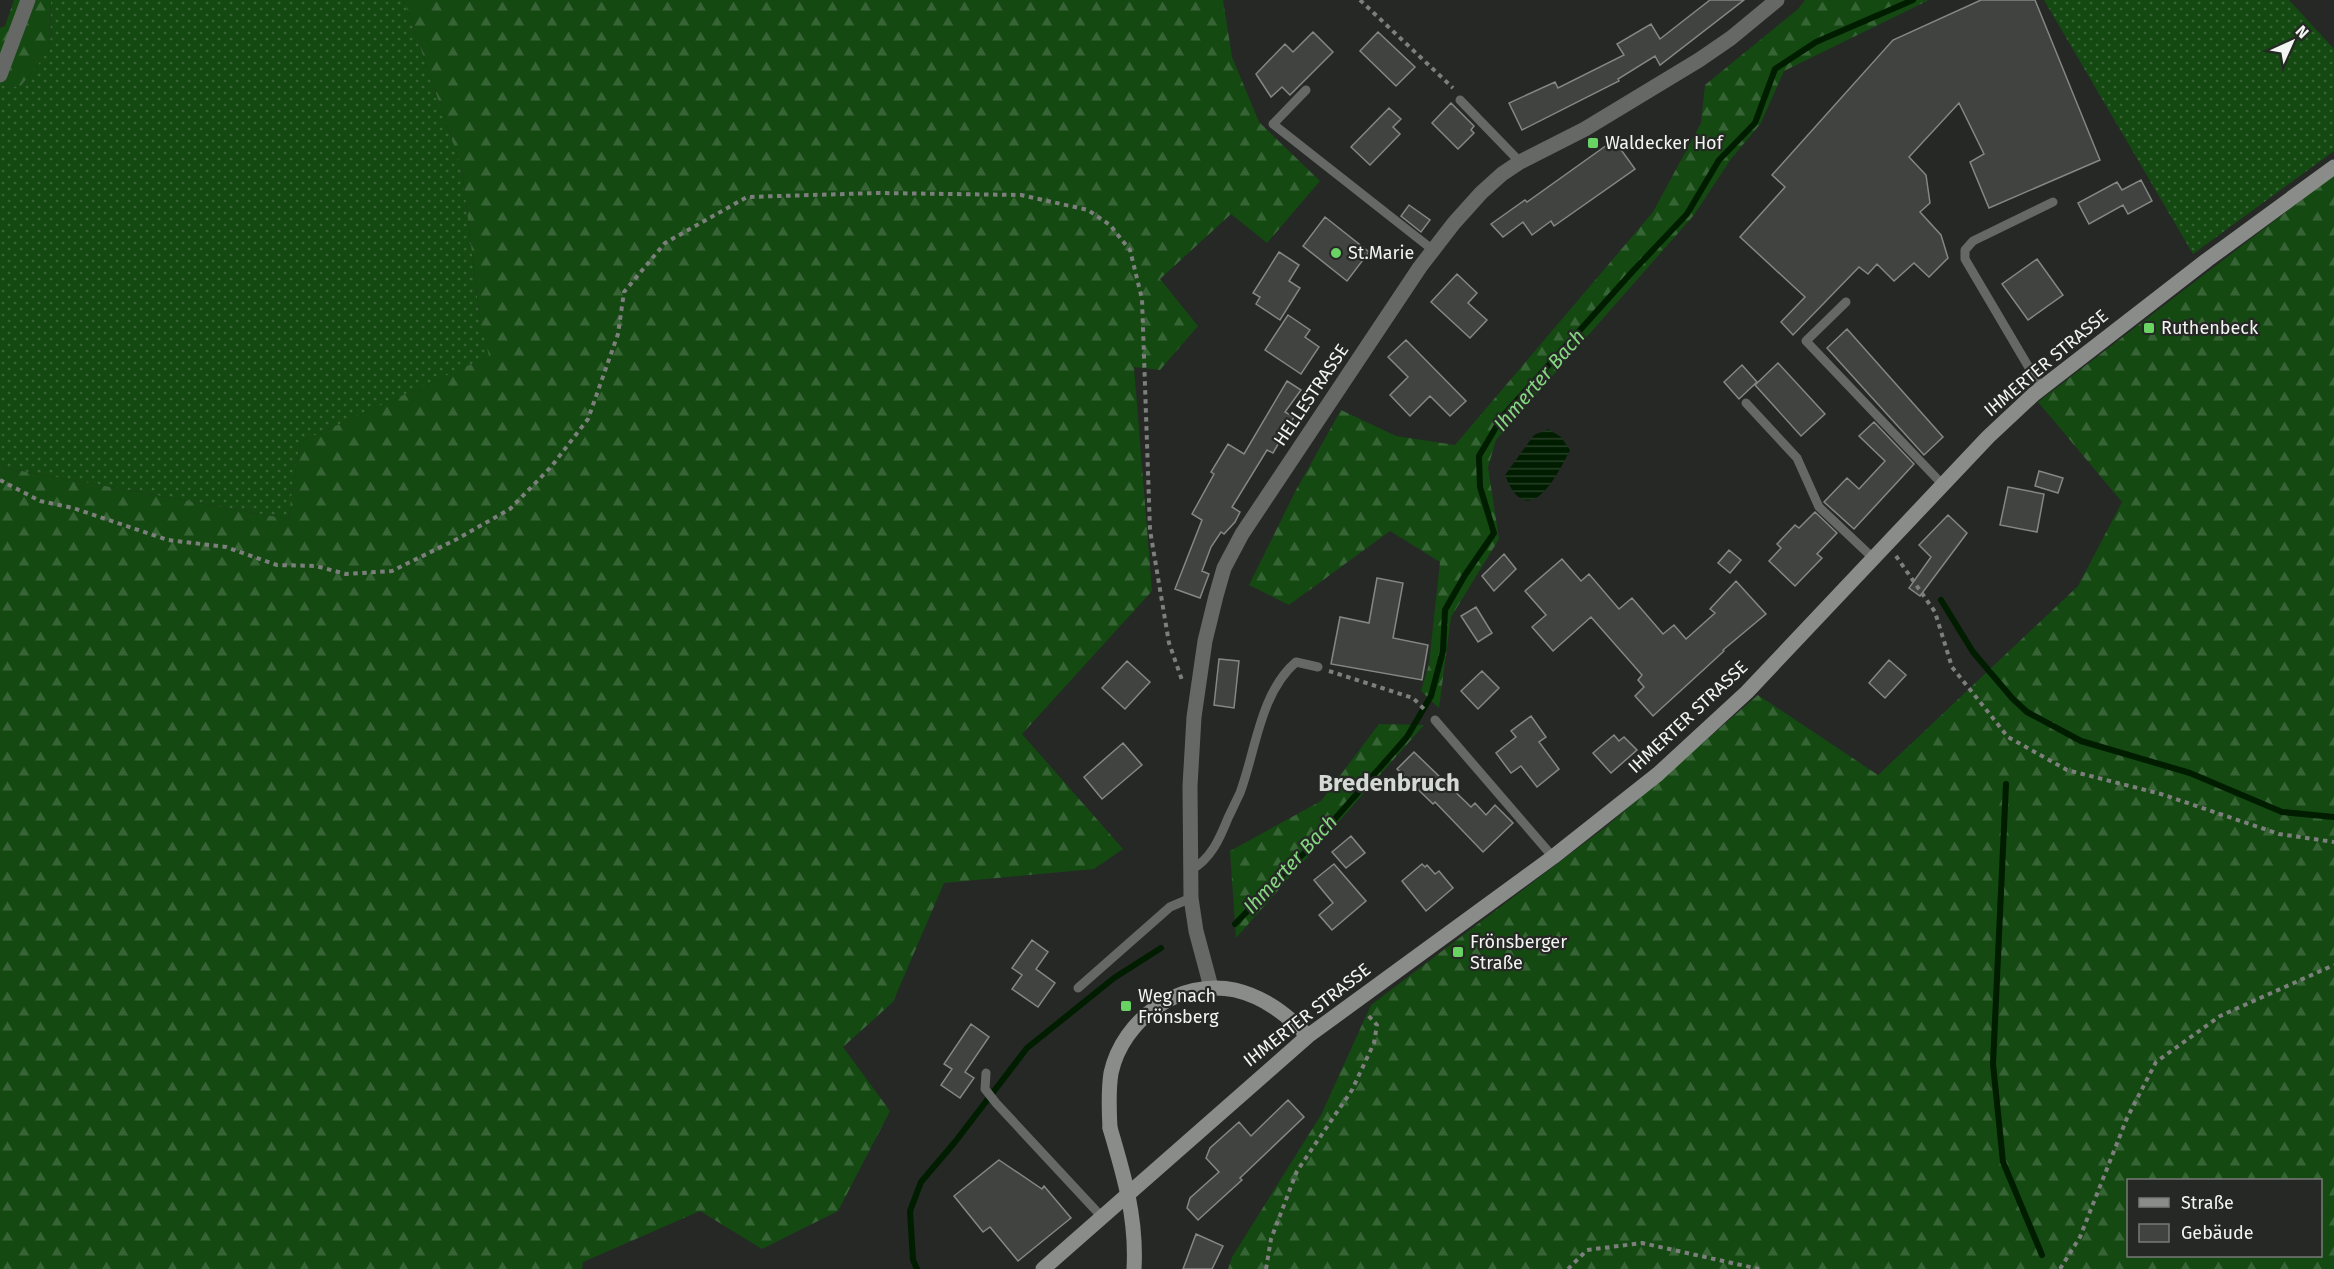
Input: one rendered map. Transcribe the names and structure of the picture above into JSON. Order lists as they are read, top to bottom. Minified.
{"streets":{"main road":["IHMERTER STRASSE"],"street":["HELLESTRASSE"]},"districts":["Bredenbruch"],"water":["Ihmerter Bach"],"places":{"transit":["Waldecker Hof","Ruthenbeck","Frönsberger Straße","Weg nach Frönsberg"],"other":["St.Marie"]},"legend":["Straße","Gebäude"],"north":"top right"}
